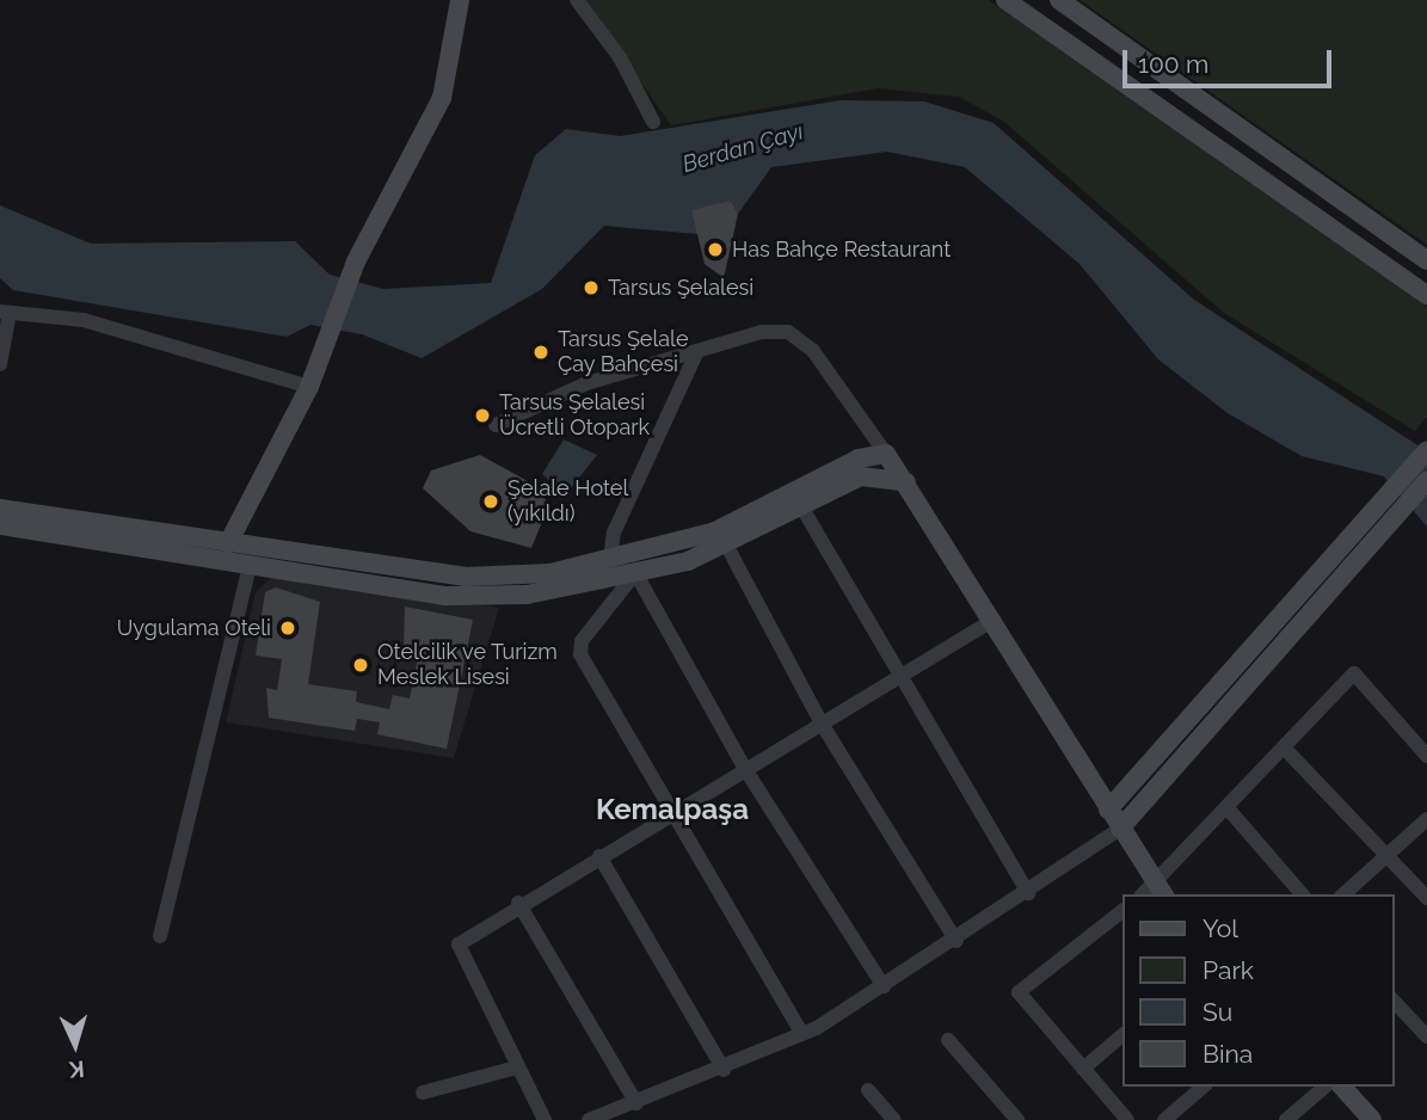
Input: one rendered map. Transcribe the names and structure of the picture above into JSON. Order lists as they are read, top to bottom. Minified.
{"districts":["Kemalpaşa"],"water":["Berdan Çayı"],"places":["Has Bahçe Restaurant","Tarsus Şelalesi","Tarsus Şelale Çay Bahçesi","Tarsus Şelalesi Ücretli Otopark","Şelale Hotel (yıkıldı)","Uygulama Oteli","Otelcilik ve Turizm Meslek Lisesi"],"legend":["Yol","Park","Su","Bina"],"scale_bar":"100 m","north":"bottom"}
